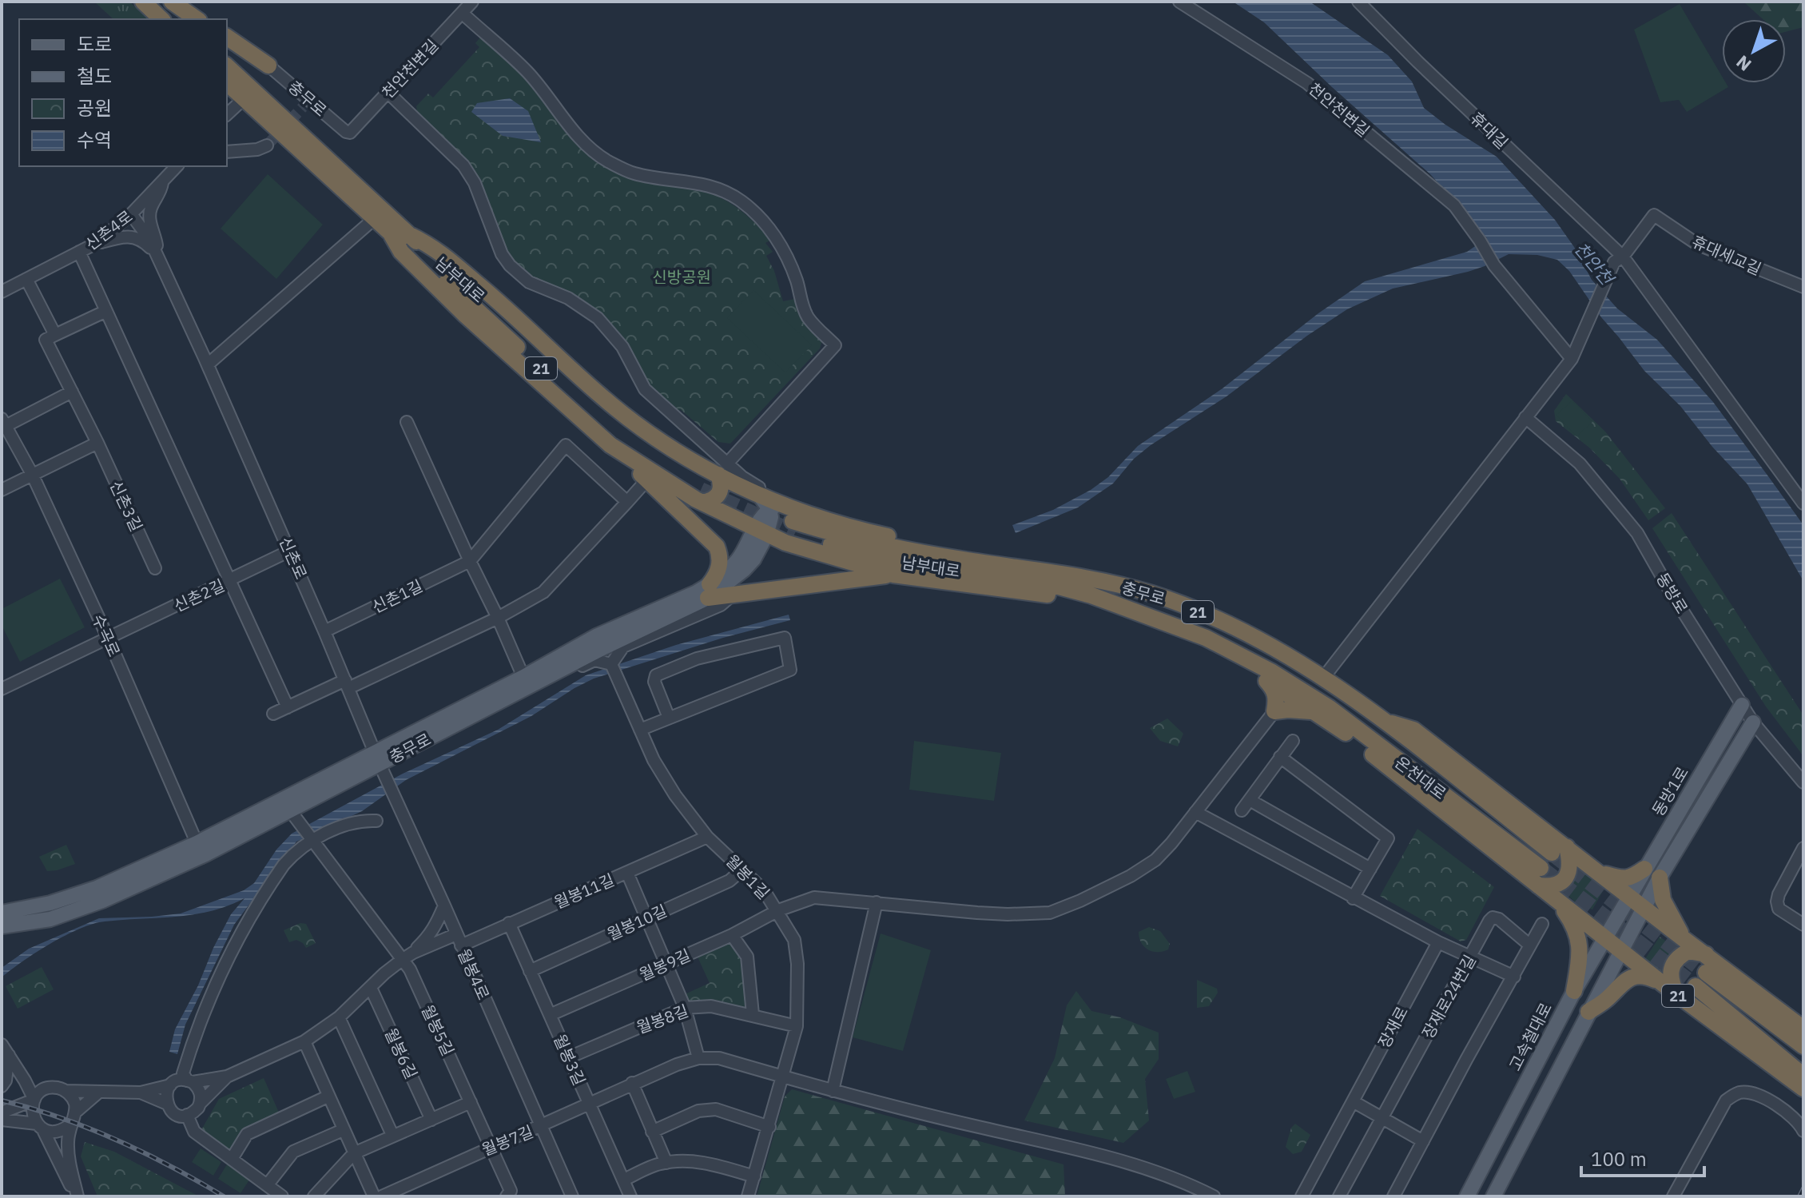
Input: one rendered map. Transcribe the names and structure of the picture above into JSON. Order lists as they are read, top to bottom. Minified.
{"streets":{"highway":["충무로","남부대로","21","온천대로"],"main road":["동방1로","고속철대로"],"street":["천안천변길","휴대길","신촌4로","휴대세교길","신촌3길","신촌로","동방로","신촌2길","신촌1길","수곡로","월봉1길","월봉11길","월봉10길","월봉9길","월봉4로","장재로24번길","월봉8길","장재로","월봉5길","월봉6길","월봉3길","월봉7길"]},"crossings":[["천안천변길","충무로"],["충무로","남부대로"],["충무로","신촌로"],["충무로","수곡로"],["충무로","온천대로"],["충무로","월봉4로"],["충무로","월봉5길"],["휴대길","휴대세교길"],["신촌4로","신촌로"],["21","온천대로"],["21","동방1로"],["21","고속철대로"],["신촌로","신촌2길"],["신촌로","신촌1길"],["신촌로","월봉4로"],["동방로","동방1로"],["신촌2길","수곡로"],["동방1로","고속철대로"],["월봉1길","월봉11길"],["월봉1길","월봉10길"],["월봉1길","월봉9길"],["월봉1길","월봉8길"],["월봉1길","월봉7길"],["월봉11길","월봉4로"],["월봉11길","월봉3길"],["월봉10길","월봉3길"],["월봉9길","월봉3길"],["월봉4로","월봉7길"],["월봉8길","월봉3길"],["월봉5길","월봉7길"],["월봉3길","월봉7길"]],"water":["천안천"],"parks":["신방공원"],"legend":["도로","철도","공원","수역"],"scale_bar":"100 m","north":"bottom left"}
